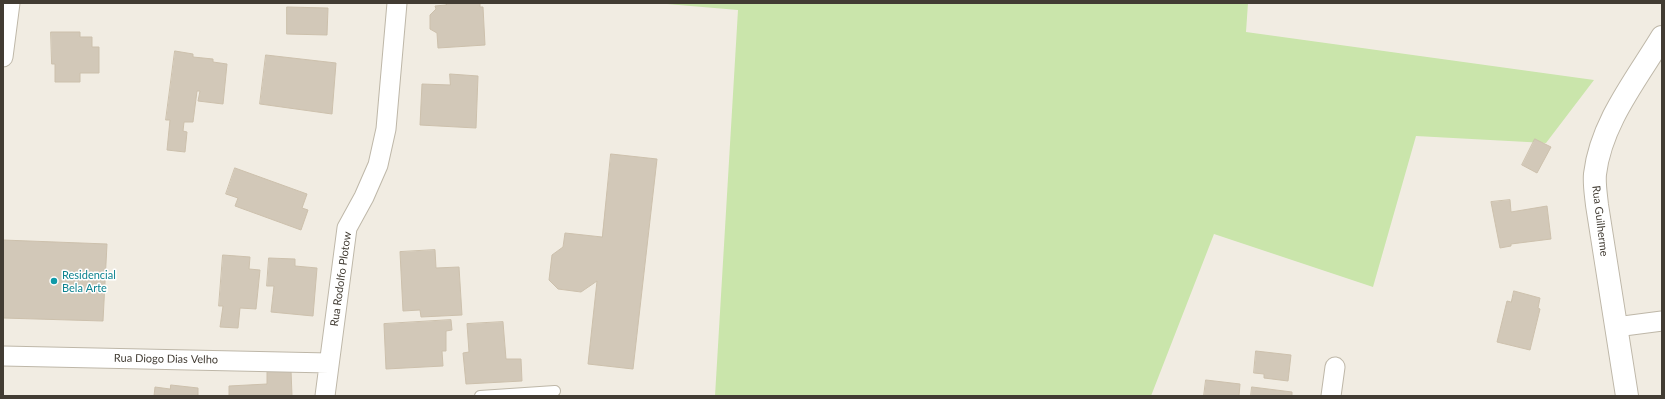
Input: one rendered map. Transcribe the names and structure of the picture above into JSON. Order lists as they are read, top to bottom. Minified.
{"streets":{"street":["Rua Guilherme","Rua Rodolfo Plotow","Rua Diogo Dias Velho"]},"crossings":[["Rua Rodolfo Plotow","Rua Diogo Dias Velho"]],"places":["Residencial Bela Arte"]}
